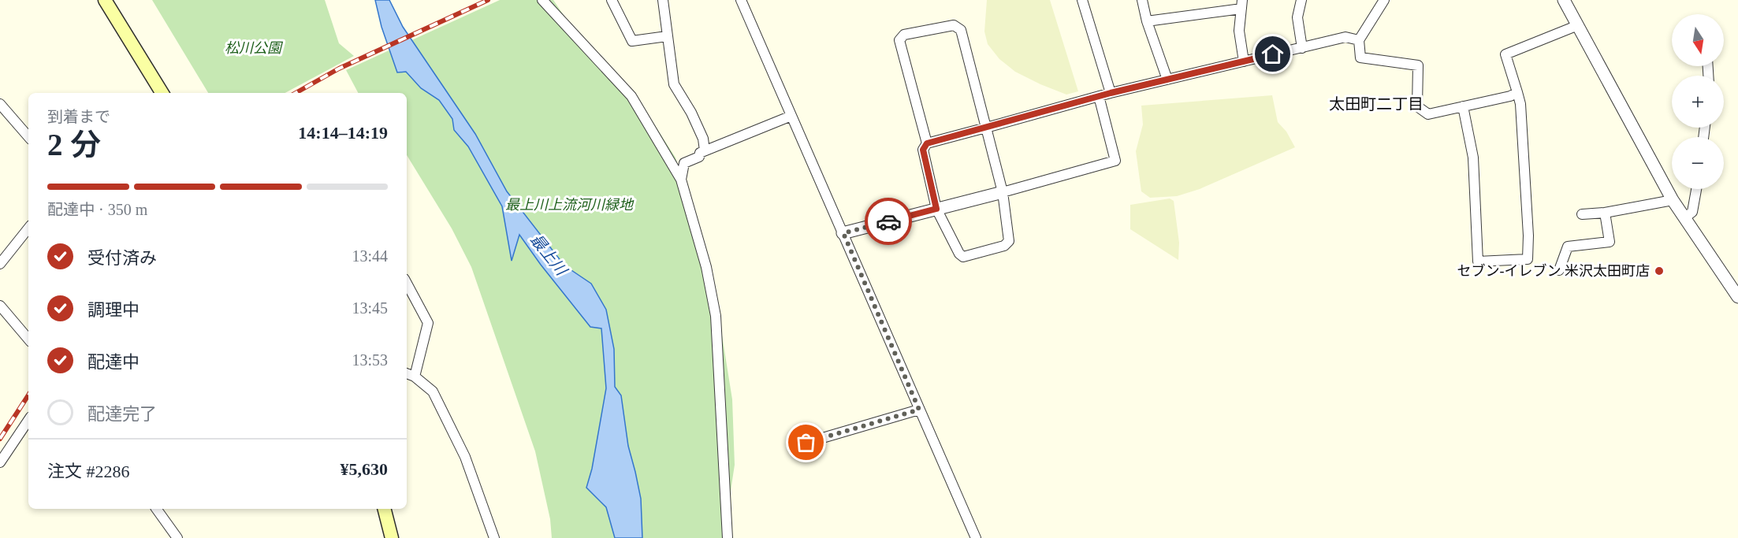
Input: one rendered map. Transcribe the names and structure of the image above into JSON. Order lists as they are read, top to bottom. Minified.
{"districts":["太田町二丁目"],"water":["最上川"],"parks":["松川公園","最上川上流河川緑地"],"places":["セブン-イレブン 米沢太田町店"],"north":"bottom","page":{"map_buttons":["+","−"],"heading":["2 分","到着まで","14:14–14:19"],"panel":["注文 #2286","¥5,630"],"bar":"配達中 · 350 m","list":[["受付済み","13:44"],["調理中","13:45"],["配達中","13:53"],"配達完了"]}}
